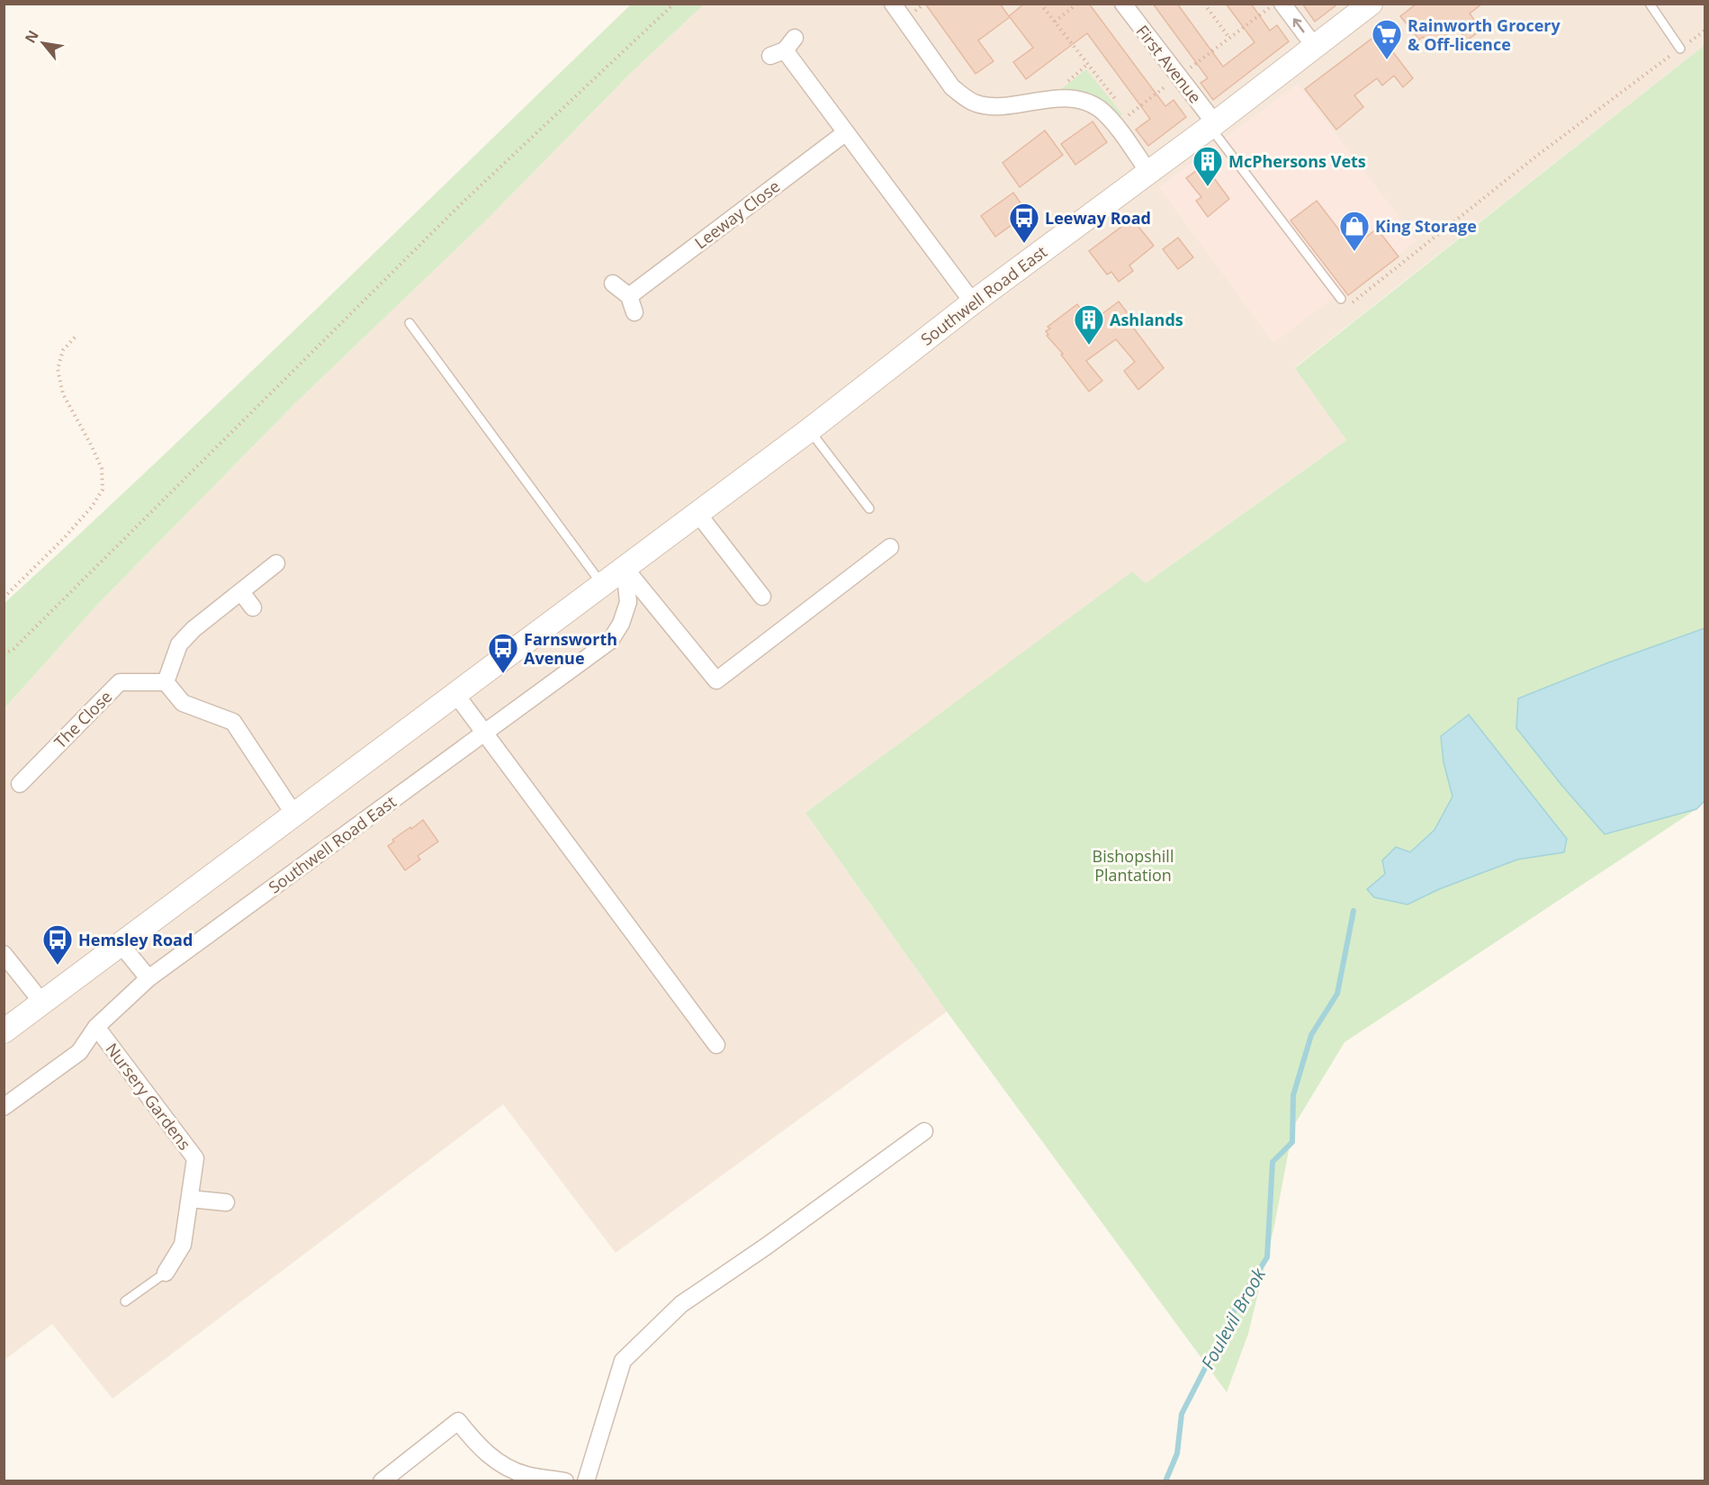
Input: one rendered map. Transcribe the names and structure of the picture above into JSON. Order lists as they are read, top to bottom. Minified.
{"streets":{"main road":["Southwell Road East"],"street":["First Avenue","Leeway Close","The Close","Nursery Gardens"]},"crossings":[["First Avenue","Southwell Road East"],["Southwell Road East","Nursery Gardens"]],"water":["Foulevil Brook"],"parks":["Bishopshill Plantation"],"places":{"supermarket":["Rainworth Grocery & Off-licence"],"building":["McPhersons Vets","Ashlands"],"bus stop":["Leeway Road","Farnsworth Avenue","Hemsley Road"],"shop":["King Storage"]},"north":"top left"}
